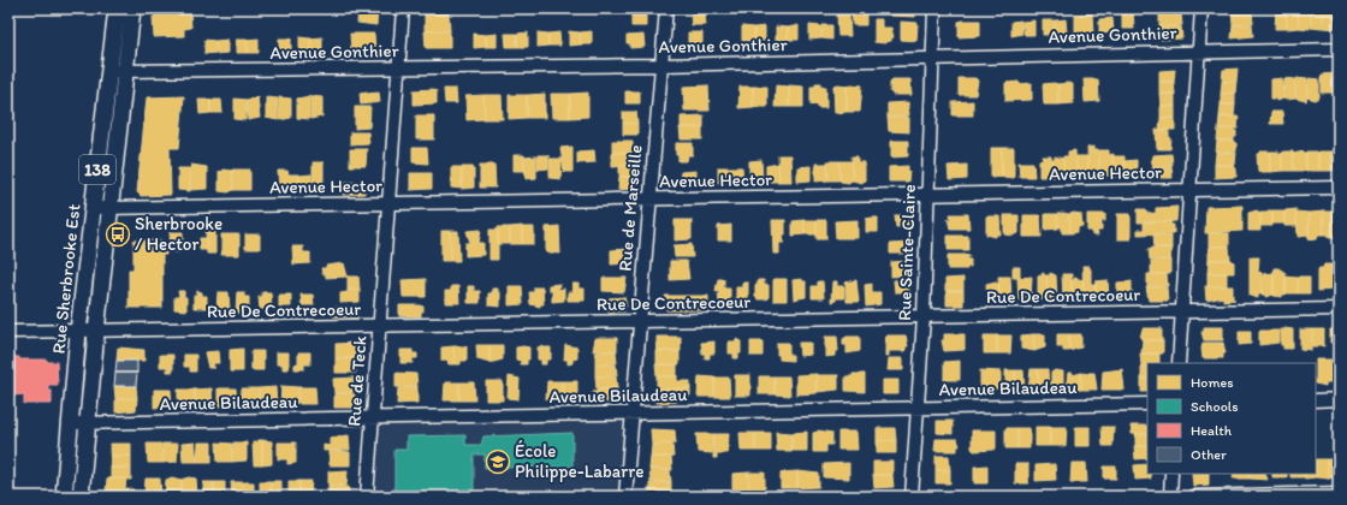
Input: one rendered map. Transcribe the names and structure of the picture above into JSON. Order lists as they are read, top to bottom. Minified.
{"streets":{"main road":["138","Rue Sherbrooke Est"],"street":["Avenue Gonthier","Avenue Hector","Rue de Marseille","Rue Sainte-Claire","Rue De Contrecoeur","Rue de Teck","Avenue Bilaudeau"]},"crossings":[["Avenue Gonthier","Rue de Marseille"],["Avenue Gonthier","Rue Sainte-Claire"],["Avenue Gonthier","Rue Sherbrooke Est"],["Avenue Gonthier","Rue de Teck"],["Avenue Hector","Rue de Marseille"],["Avenue Hector","Rue Sainte-Claire"],["Avenue Hector","Rue Sherbrooke Est"],["Avenue Hector","Rue de Teck"],["Rue de Marseille","Rue De Contrecoeur"],["Rue de Marseille","Avenue Bilaudeau"],["Rue Sainte-Claire","Rue De Contrecoeur"],["Rue Sainte-Claire","Avenue Bilaudeau"],["Rue Sherbrooke Est","Rue De Contrecoeur"],["Rue Sherbrooke Est","Avenue Bilaudeau"],["Rue De Contrecoeur","Rue de Teck"],["Rue de Teck","Avenue Bilaudeau"]],"places":{"bus stop":["Sherbrooke / Hector"],"school or university":["École Philippe-Labarre"]},"legend":["Homes","Schools","Health","Other"]}
